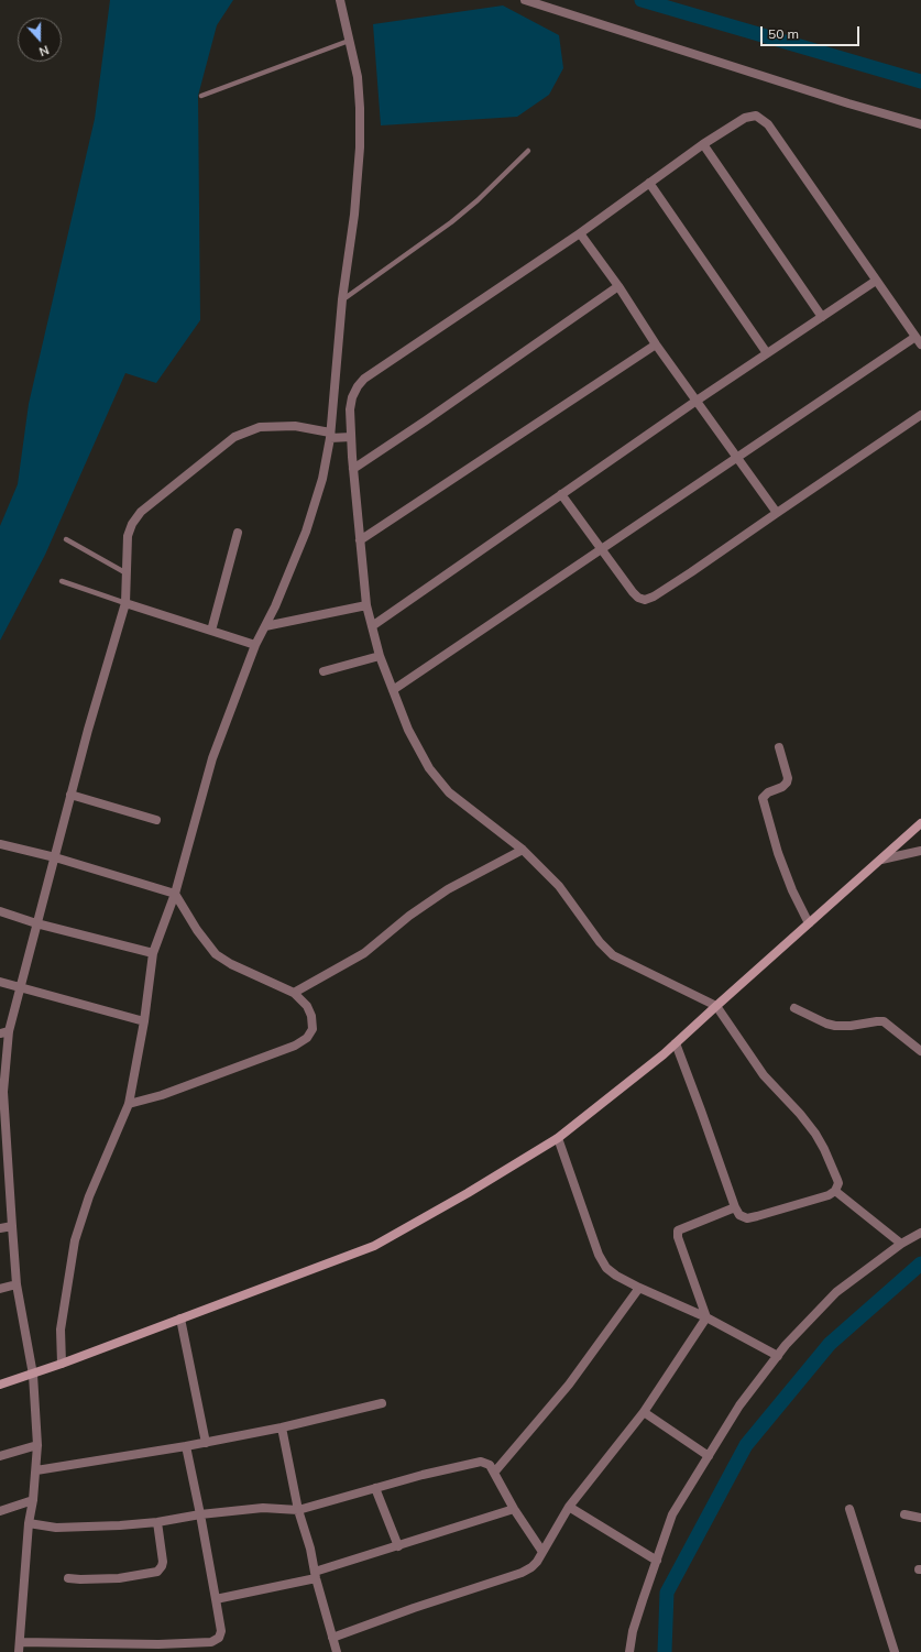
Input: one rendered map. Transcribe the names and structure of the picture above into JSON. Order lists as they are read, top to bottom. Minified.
{"scale_bar":"50 m","north":"bottom"}
